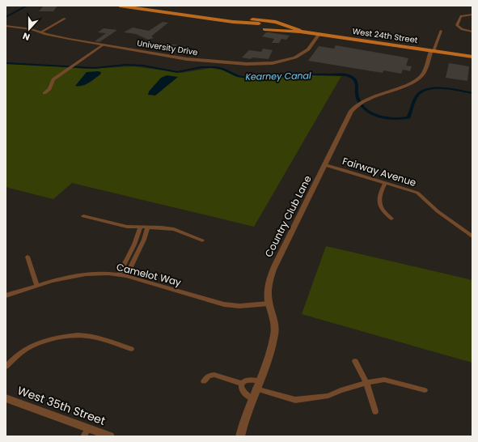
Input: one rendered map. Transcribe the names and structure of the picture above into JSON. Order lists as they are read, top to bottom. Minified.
{"streets":{"main road":["West 24th Street"],"street":["University Drive","Fairway Avenue","Country Club Lane","Camelot Way","West 35th Street"]},"crossings":[["West 24th Street","University Drive"],["West 24th Street","Country Club Lane"],["Fairway Avenue","Country Club Lane"],["Country Club Lane","Camelot Way"]],"water":["Kearney Canal"],"north":"bottom"}
